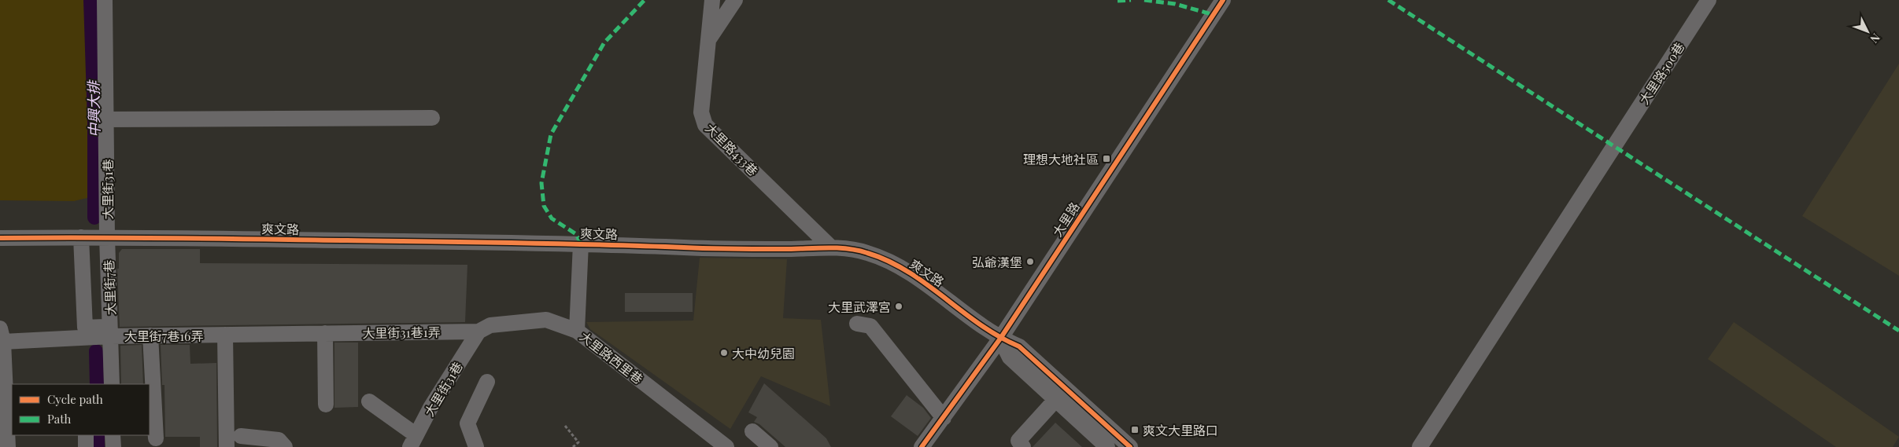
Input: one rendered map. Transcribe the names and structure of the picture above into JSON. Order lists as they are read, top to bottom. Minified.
{"streets":{"street":["大里路500巷","大里路433巷","大里街31巷","大里路","爽文路","大里街7巷","大里街31巷1弄","大里街7巷16弄","大里路西里巷"]},"crossings":[["大里路433巷","爽文路"],["大里街31巷","爽文路"],["大里街31巷","大里街7巷"],["大里街31巷","大里街31巷1弄"],["大里街31巷","大里路西里巷"],["大里路","爽文路"],["爽文路","大里街7巷"],["大里街7巷","大里街7巷16弄"],["大里街31巷1弄","大里街7巷16弄"],["大里街31巷1弄","大里路西里巷"]],"water":["中興大排"],"places":{"transit":["理想大地社區","爽文大里路口"],"other":["弘爺漢堡","大里武澤宮","大中幼兒園"]},"legend":["Cycle path","Path"],"north":"bottom right"}
